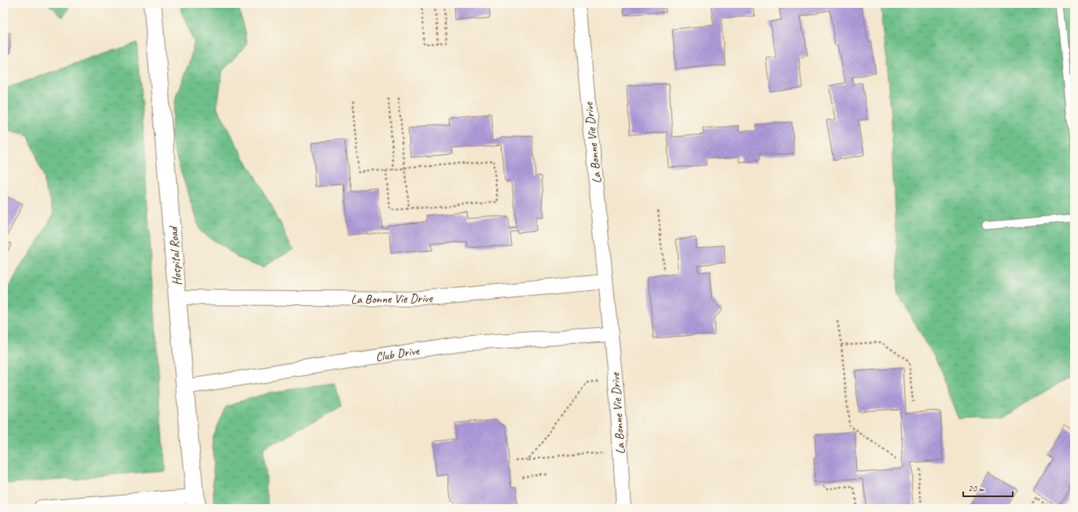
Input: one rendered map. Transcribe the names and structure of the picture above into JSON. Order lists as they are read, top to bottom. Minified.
{"streets":{"street":["La Bonne Vie Drive","Hospital Road","Club Drive"]},"crossings":[["La Bonne Vie Drive","Hospital Road"],["La Bonne Vie Drive","Club Drive"],["Hospital Road","Club Drive"]],"scale_bar":"20 m"}
